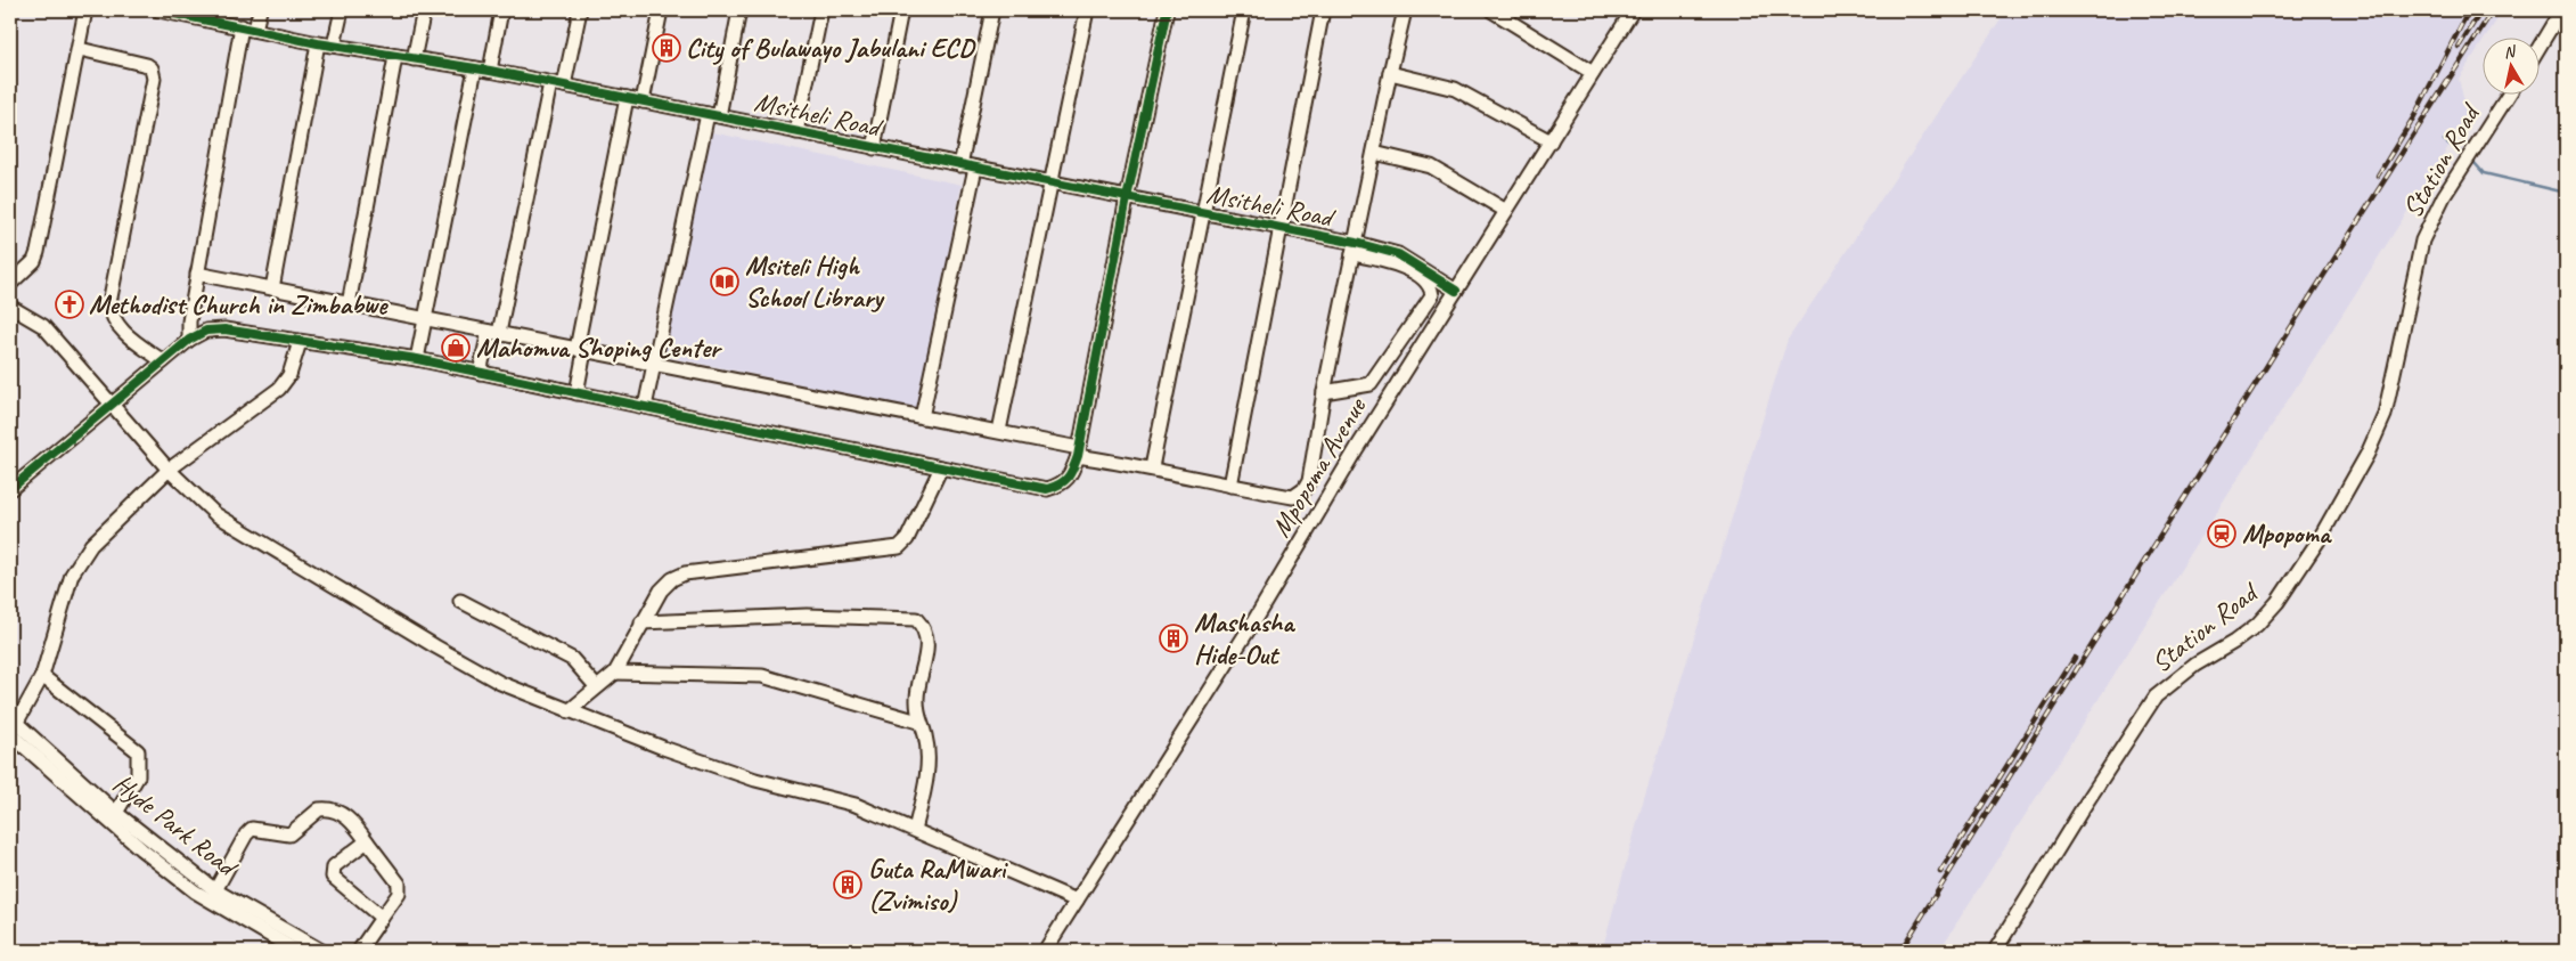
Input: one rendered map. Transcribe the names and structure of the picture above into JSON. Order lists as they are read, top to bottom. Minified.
{"streets":{"street":["Msitheli Road","Station Road","Mpopoma Avenue","Hyde Park Road"]},"crossings":[["Msitheli Road","Mpopoma Avenue"]],"places":{"building":["City of Bulawayo Jabulani ECD","Mashasha Hide-Out","Guta RaMwari (Zvimiso)"],"library":["Msiteli High School Library"],"church":["Methodist Church in Zimbabwe"],"shop":["Mahomva Shoping Center"],"station":["Mpopoma"]},"north":"top"}
